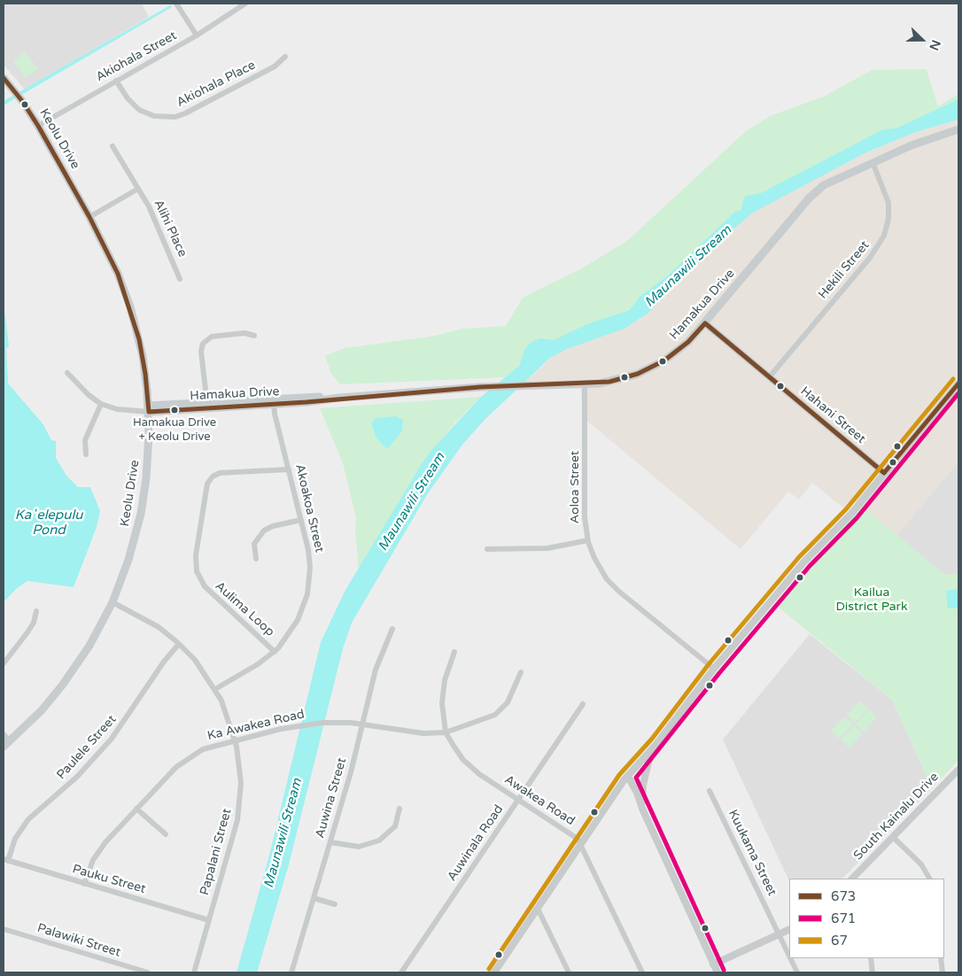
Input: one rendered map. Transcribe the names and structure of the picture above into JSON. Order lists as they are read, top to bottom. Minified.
{"streets":{"main road":["Keolu Drive","Hamakua Drive"],"street":["Akiohala Street","Akiohala Place","Alihi Place","Hekili Street","Hahani Street","Aoloa Street","Akoakoa Street","Aulima Loop","Ka Awakea Road","Paulele Street","Auwina Street","Awakea Road","South Kainalu Drive","Auwinala Road","Papalani Street","Kuukama Street","Pauku Street","Palawiki Street"]},"crossings":[["Akiohala Street","Akiohala Place"],["Akiohala Street","Keolu Drive"],["Keolu Drive","Hamakua Drive"],["Keolu Drive","Papalani Street"],["Hekili Street","Hamakua Drive"],["Hekili Street","Hahani Street"],["Hamakua Drive","Hahani Street"],["Hamakua Drive","Aoloa Street"],["Hamakua Drive","Akoakoa Street"],["Akoakoa Street","Aulima Loop"],["Akoakoa Street","Papalani Street"],["Ka Awakea Road","Auwina Street"],["Ka Awakea Road","Awakea Road"],["Ka Awakea Road","Papalani Street"],["Ka Awakea Road","Pauku Street"],["Paulele Street","Papalani Street"],["Paulele Street","Pauku Street"],["Awakea Road","Auwinala Road"],["Papalani Street","Pauku Street"]],"water":["Maunawili Stream","Kaʻelepulu Pond"],"parks":["Kailua District Park"],"places":["Hamakua Drive + Keolu Drive"],"lines":["transit line 673","transit line 67","transit line 671"],"legend":["673","671","67"],"north":"right"}
